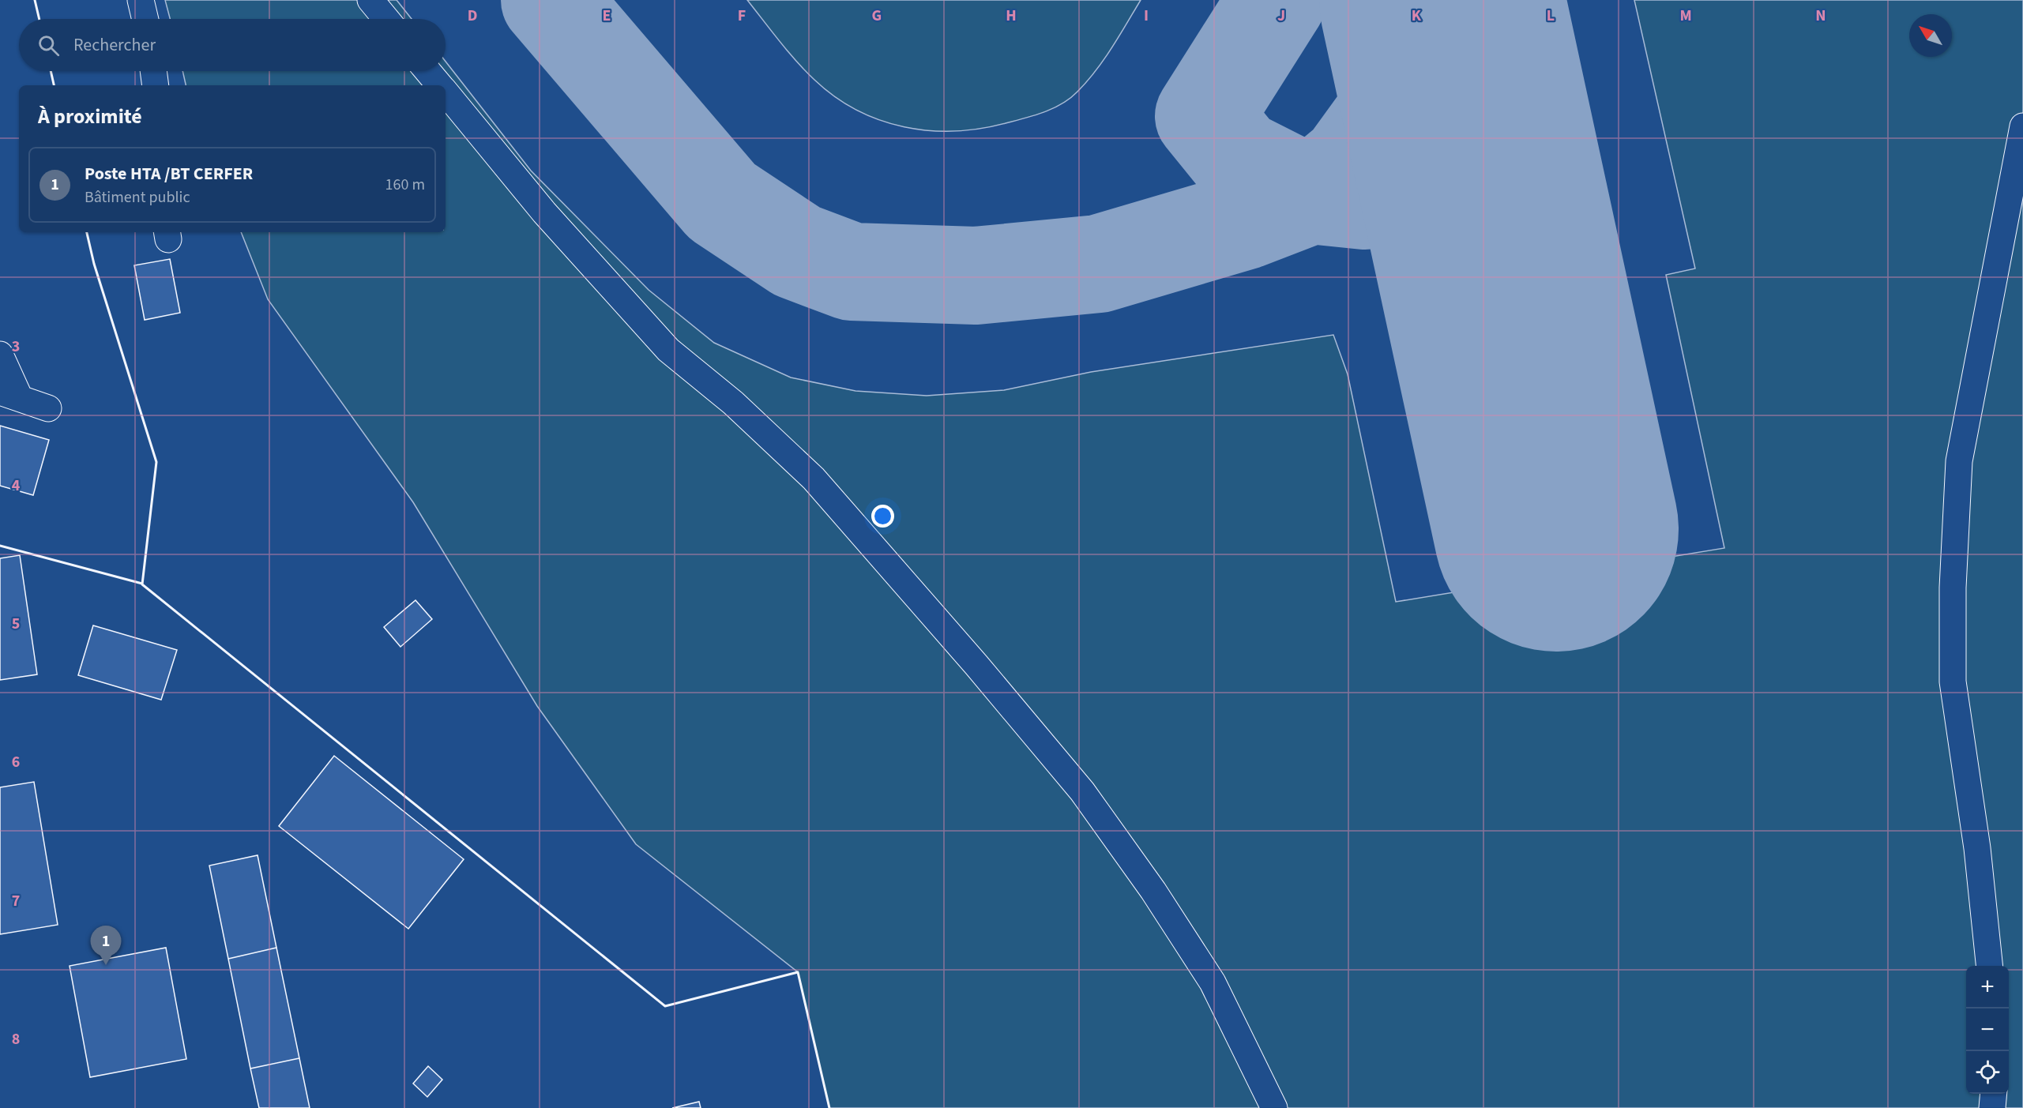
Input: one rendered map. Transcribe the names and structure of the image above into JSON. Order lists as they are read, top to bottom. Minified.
{"north":"top left","page":{"search":"Rechercher","heading":"À proximité","list":[{"mark":"1","name":"Poste HTA /BT CERFER","note":"Bâtiment public","value":"160 m"}],"pins":"1","map_buttons":["+","−"]},"grid":{"columns":["D","E","F","G","H","I","J","K","L","M","N"],"rows":["3","4","5","6","7","8"]}}
